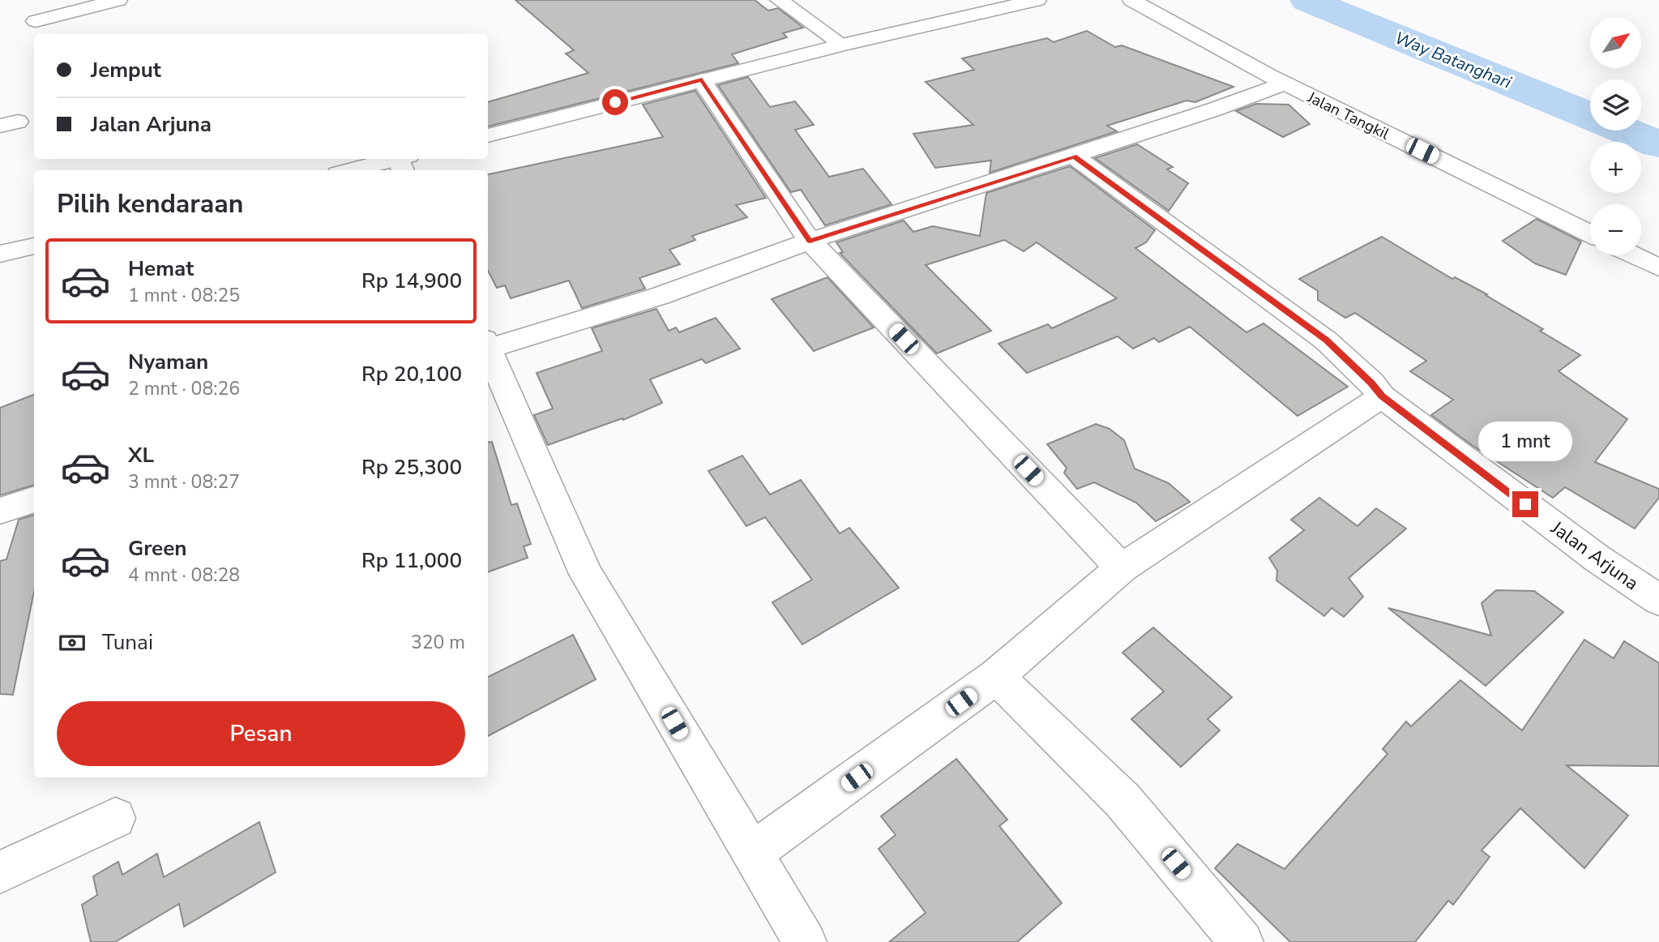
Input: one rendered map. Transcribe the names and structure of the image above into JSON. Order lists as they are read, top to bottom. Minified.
{"streets":{"street":["Jalan Tangkil","Jalan Arjuna"]},"water":["Way Batanghari"],"north":"top right","page":{"map_buttons":["+","−"],"banner":["Jemput","Jalan Arjuna"],"heading":"Pilih kendaraan","list":[{"name":"Hemat","note":"1 mnt · 08:25","value":"Rp 14,900"},{"name":"Nyaman","note":"2 mnt · 08:26","value":"Rp 20,100"},{"name":"XL","note":"3 mnt · 08:27","value":"Rp 25,300"},{"name":"Green","note":"4 mnt · 08:28","value":"Rp 11,000"}],"bubble":"1 mnt","pay":["Tunai","320 m"],"buttons":"Pesan"}}
